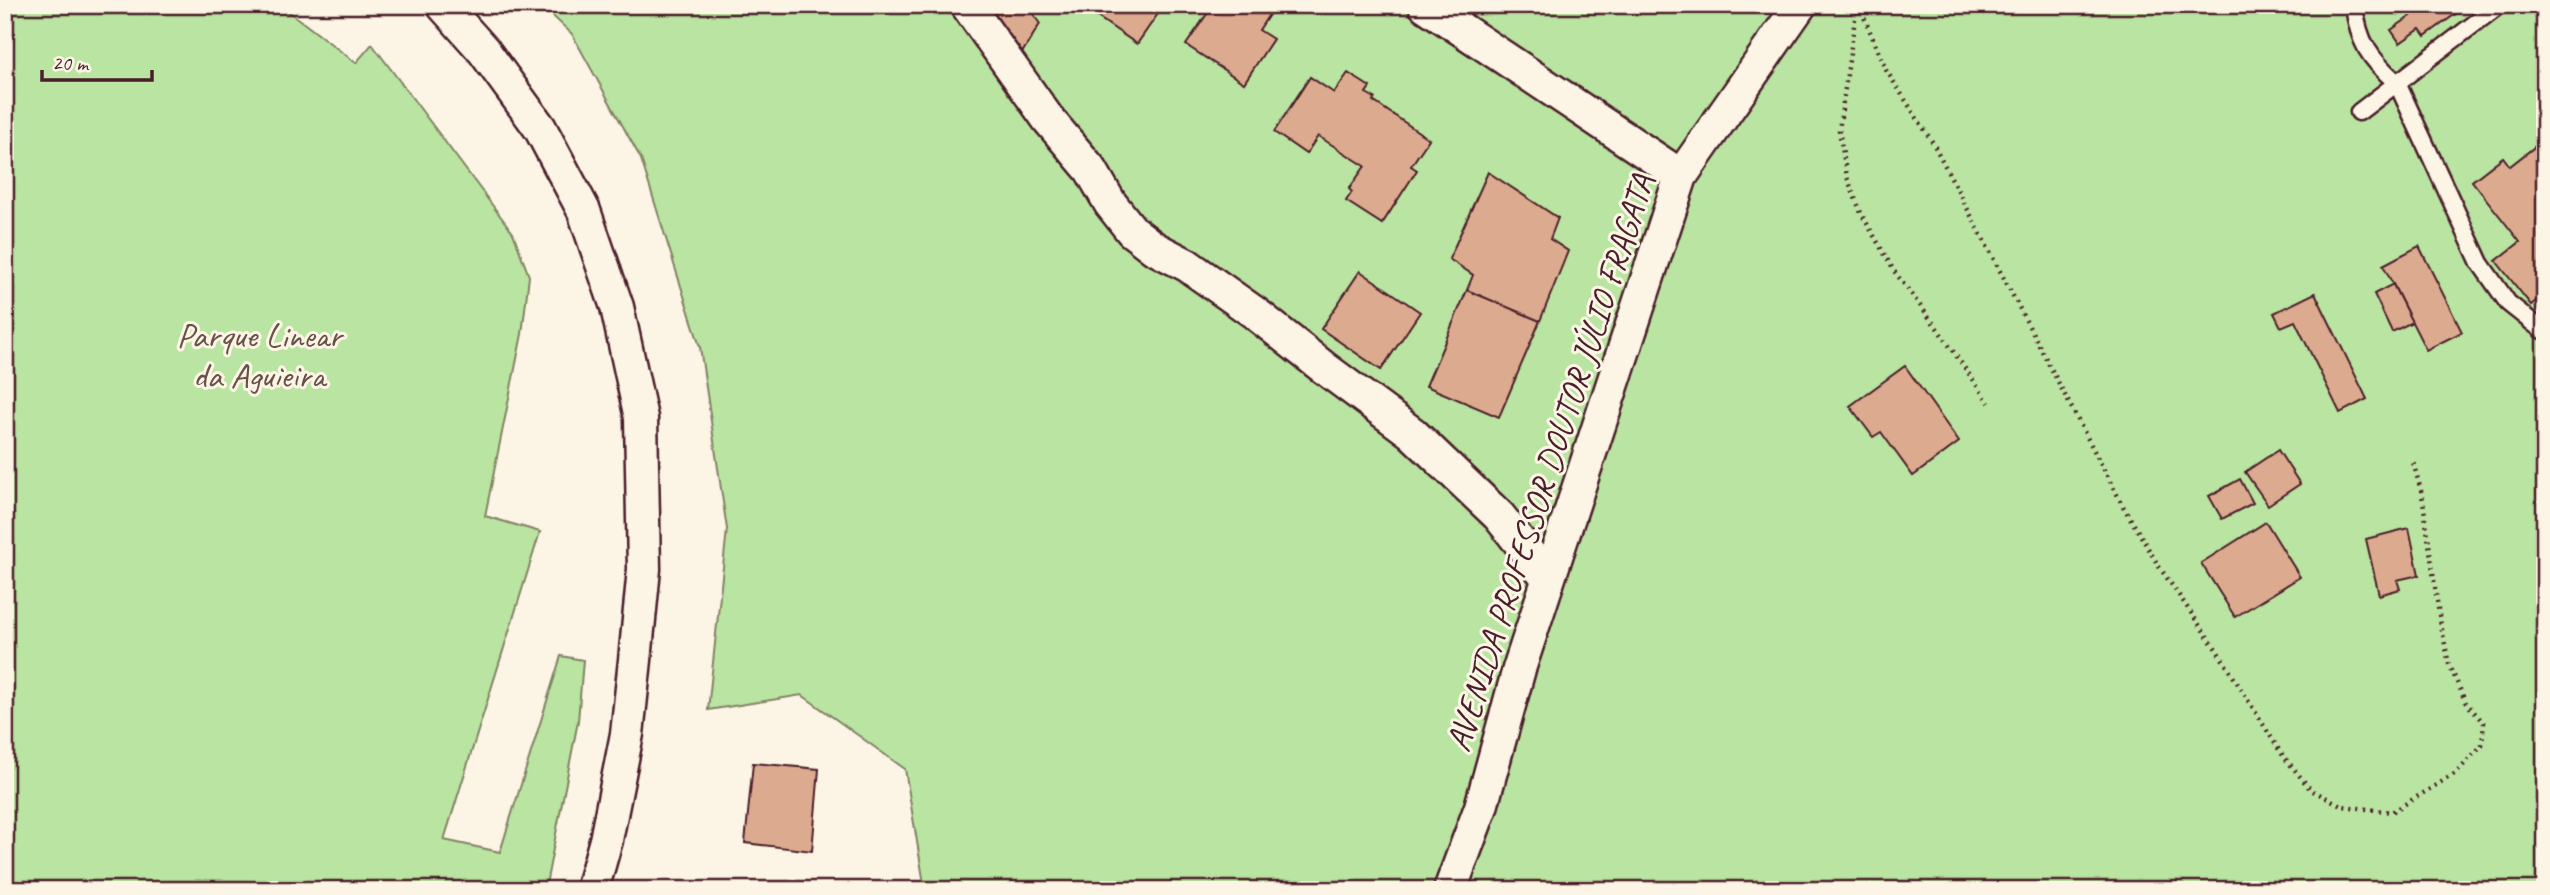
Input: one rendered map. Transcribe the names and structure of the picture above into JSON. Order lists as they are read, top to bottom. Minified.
{"streets":{"street":["AVENIDA PROFESSOR DOUTOR JÚLIO FRAGATA"]},"parks":["Parque Linear da Aguieira"],"scale_bar":"20 m"}
